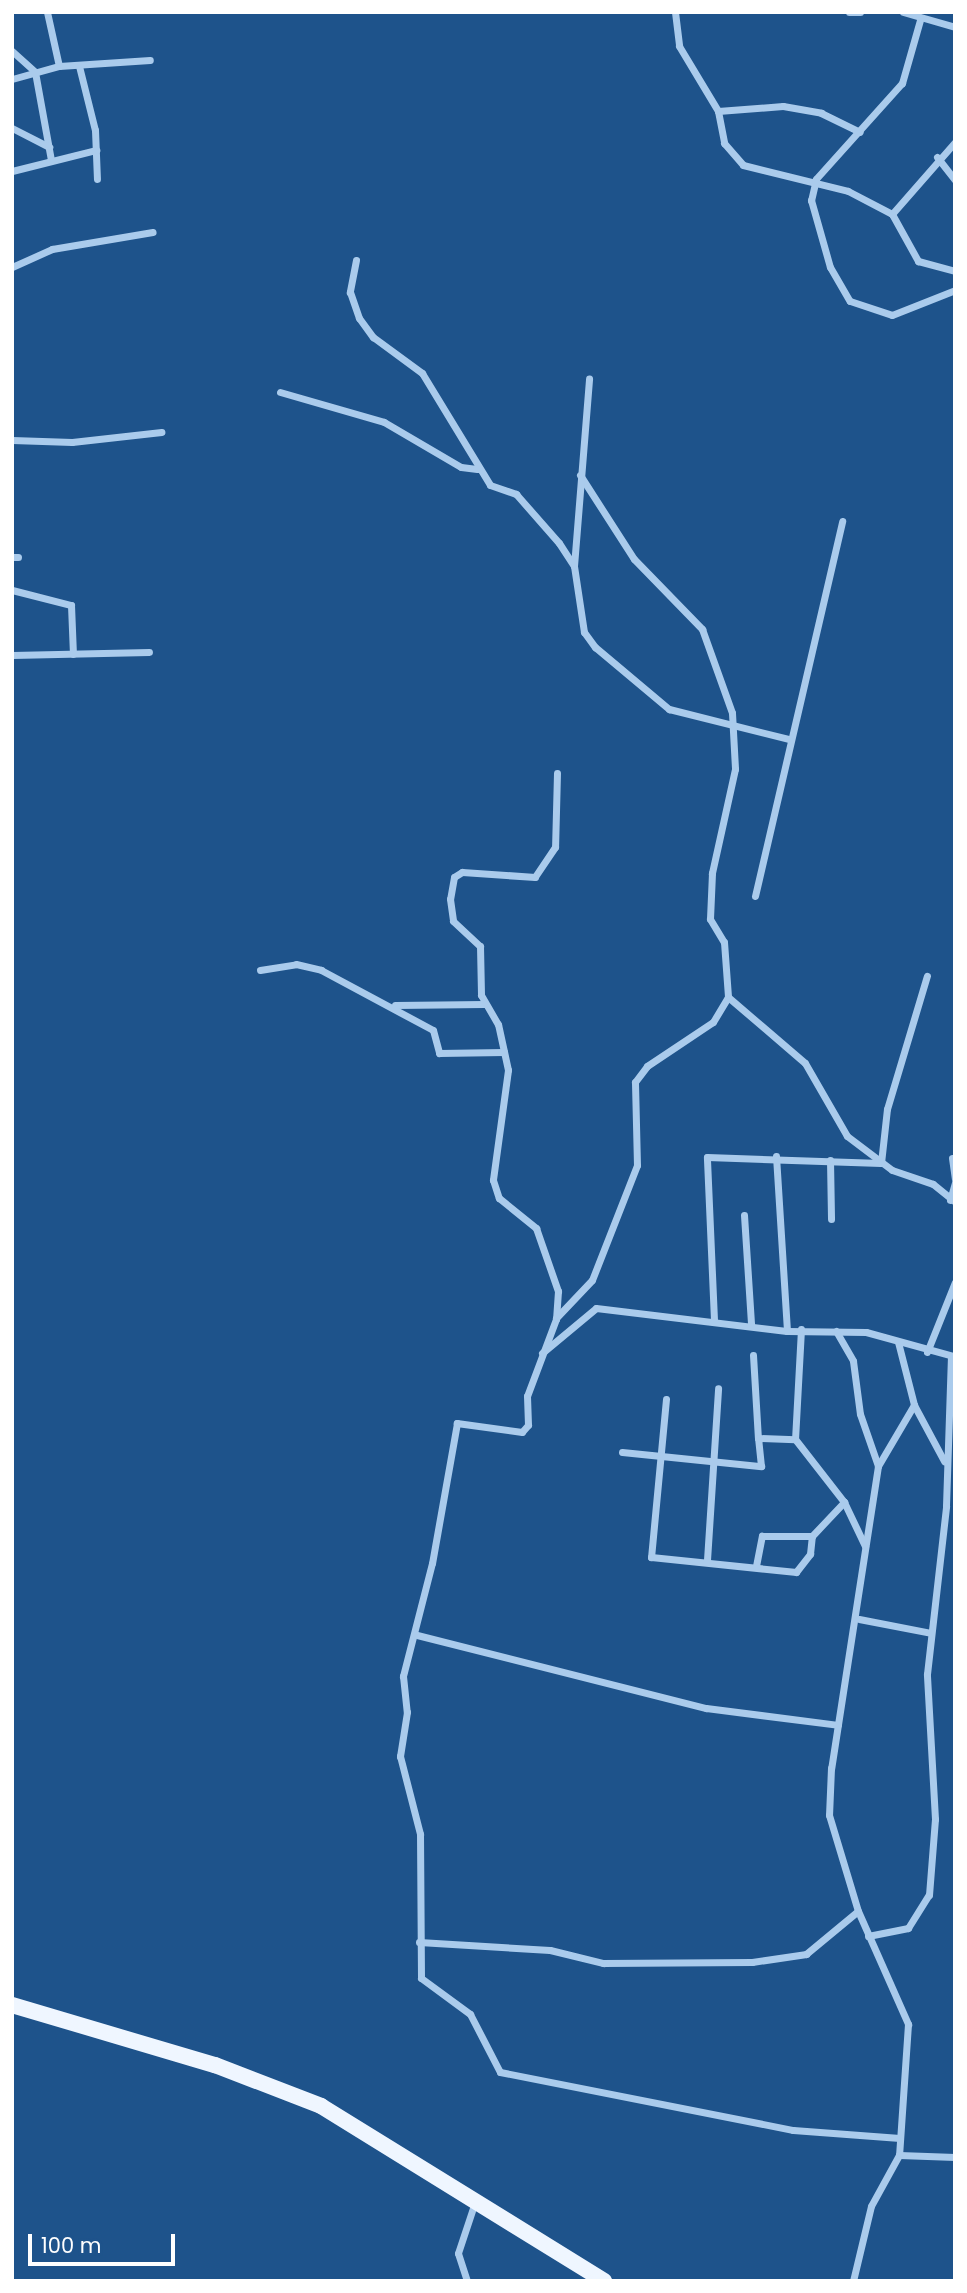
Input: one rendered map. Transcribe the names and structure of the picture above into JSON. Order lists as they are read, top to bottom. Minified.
{"scale_bar":"100 m"}
